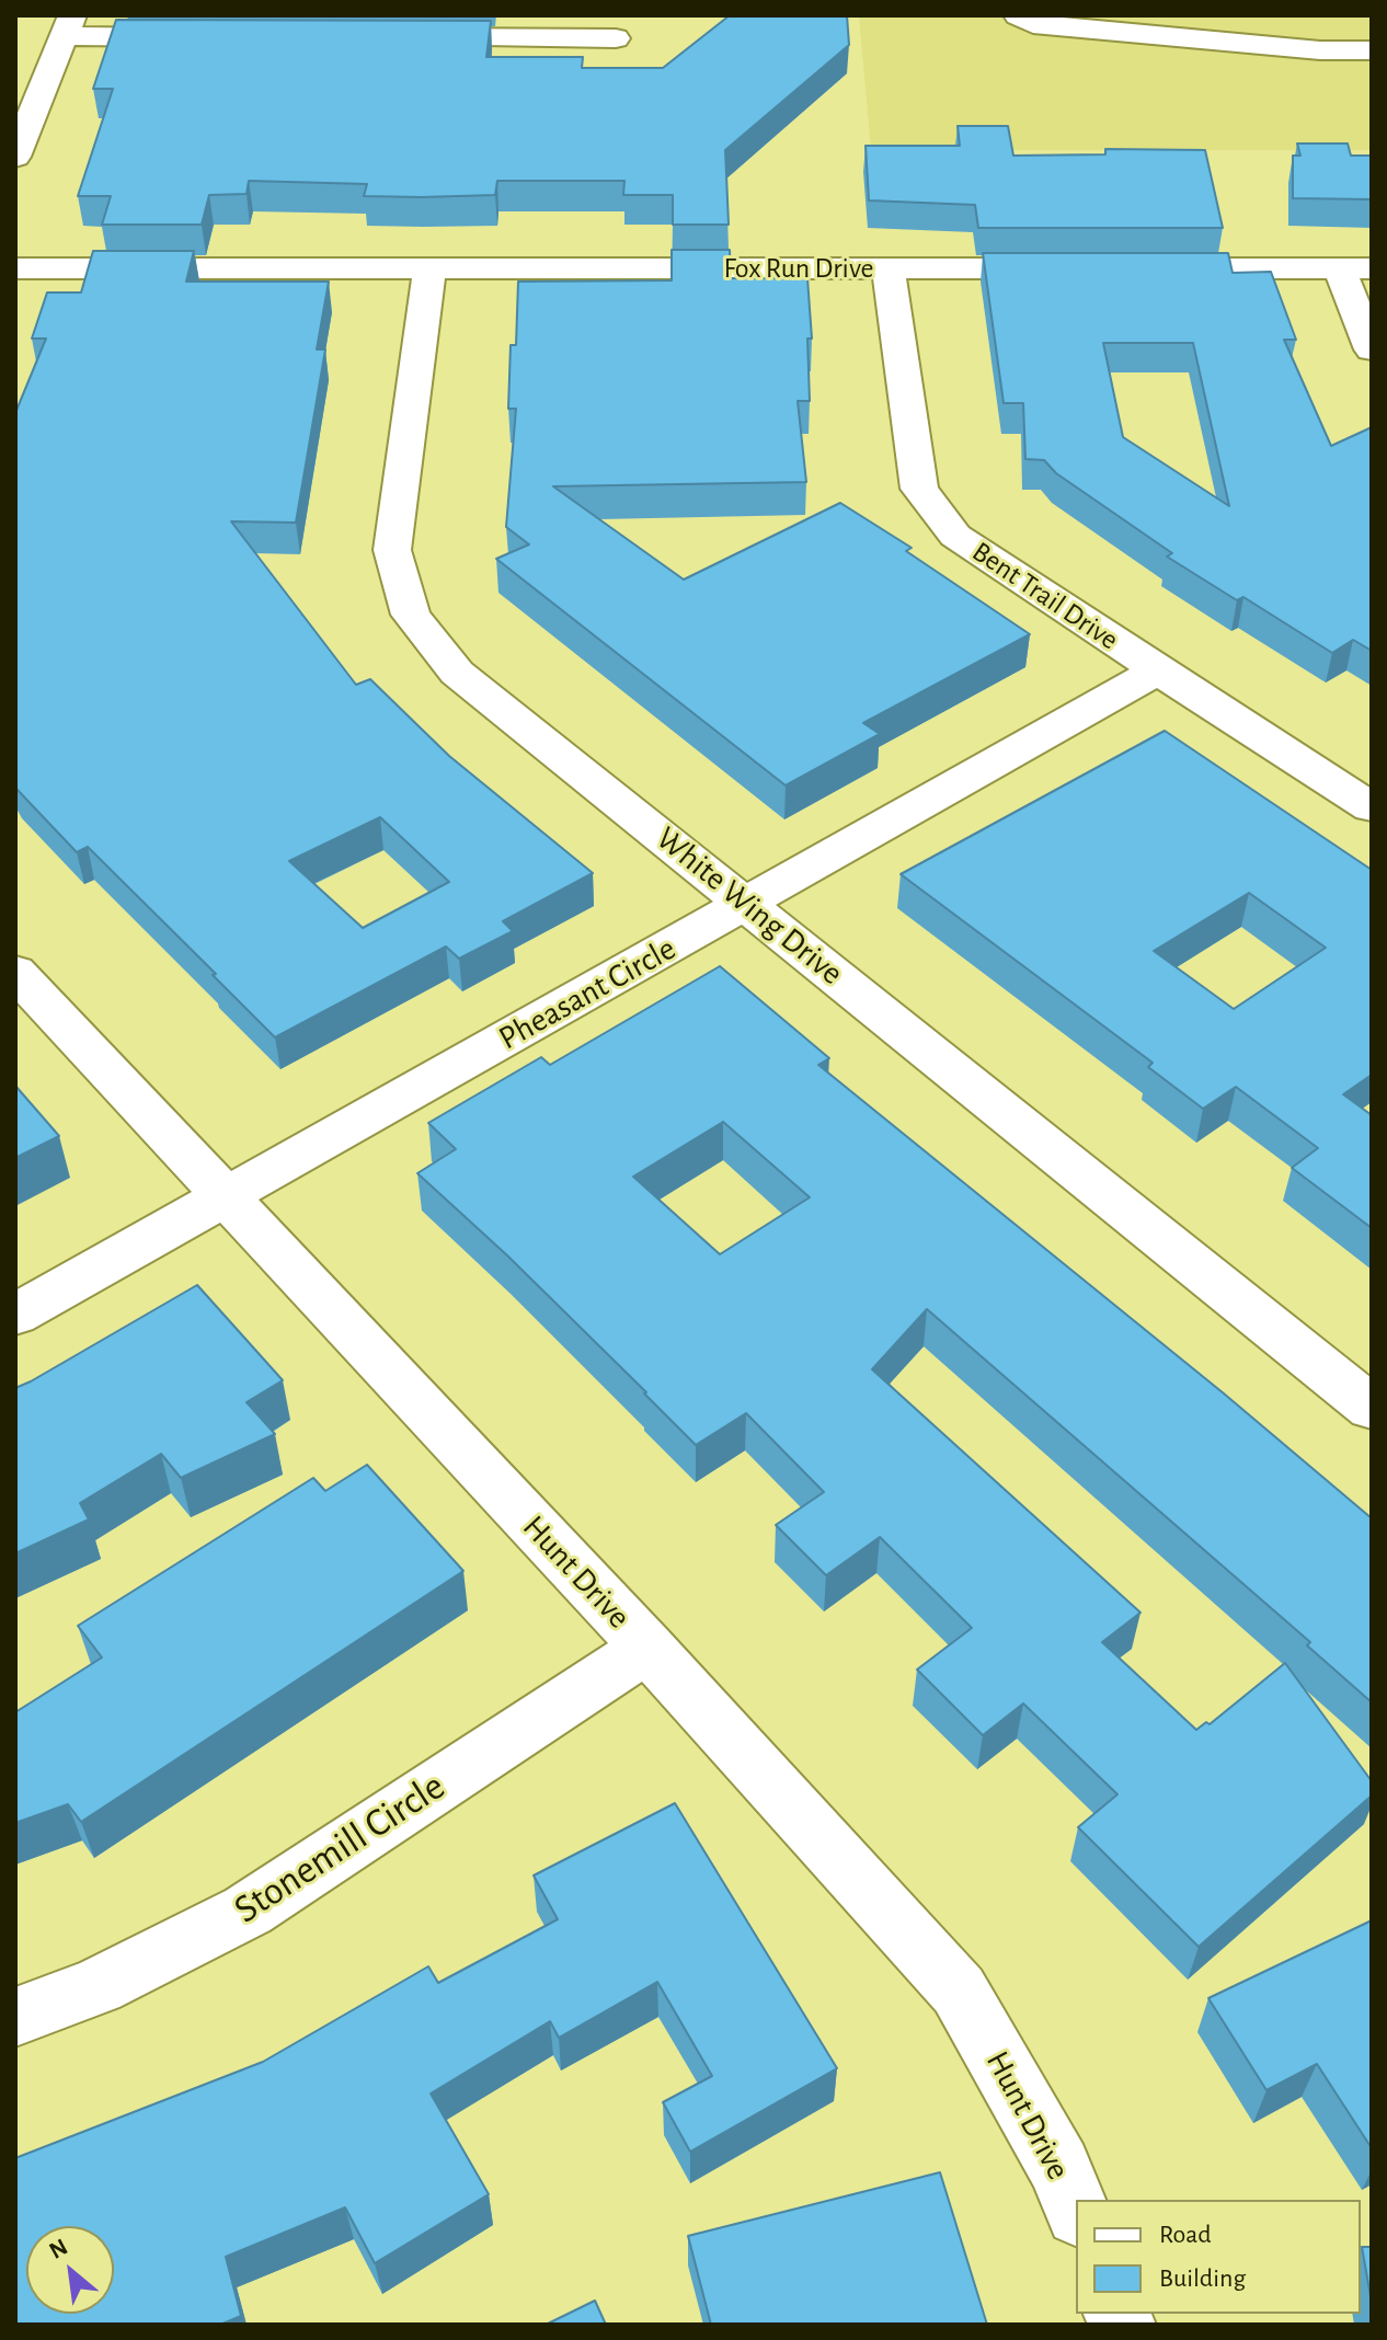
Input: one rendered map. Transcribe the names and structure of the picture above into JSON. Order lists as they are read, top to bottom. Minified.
{"streets":{"street":["Fox Run Drive","Bent Trail Drive","White Wing Drive","Pheasant Circle","Hunt Drive","Stonemill Circle"]},"crossings":[["Fox Run Drive","Bent Trail Drive"],["Fox Run Drive","White Wing Drive"],["Bent Trail Drive","Pheasant Circle"],["White Wing Drive","Pheasant Circle"],["Pheasant Circle","Hunt Drive"],["Hunt Drive","Stonemill Circle"]],"legend":["Road","Building"],"north":"top left"}
